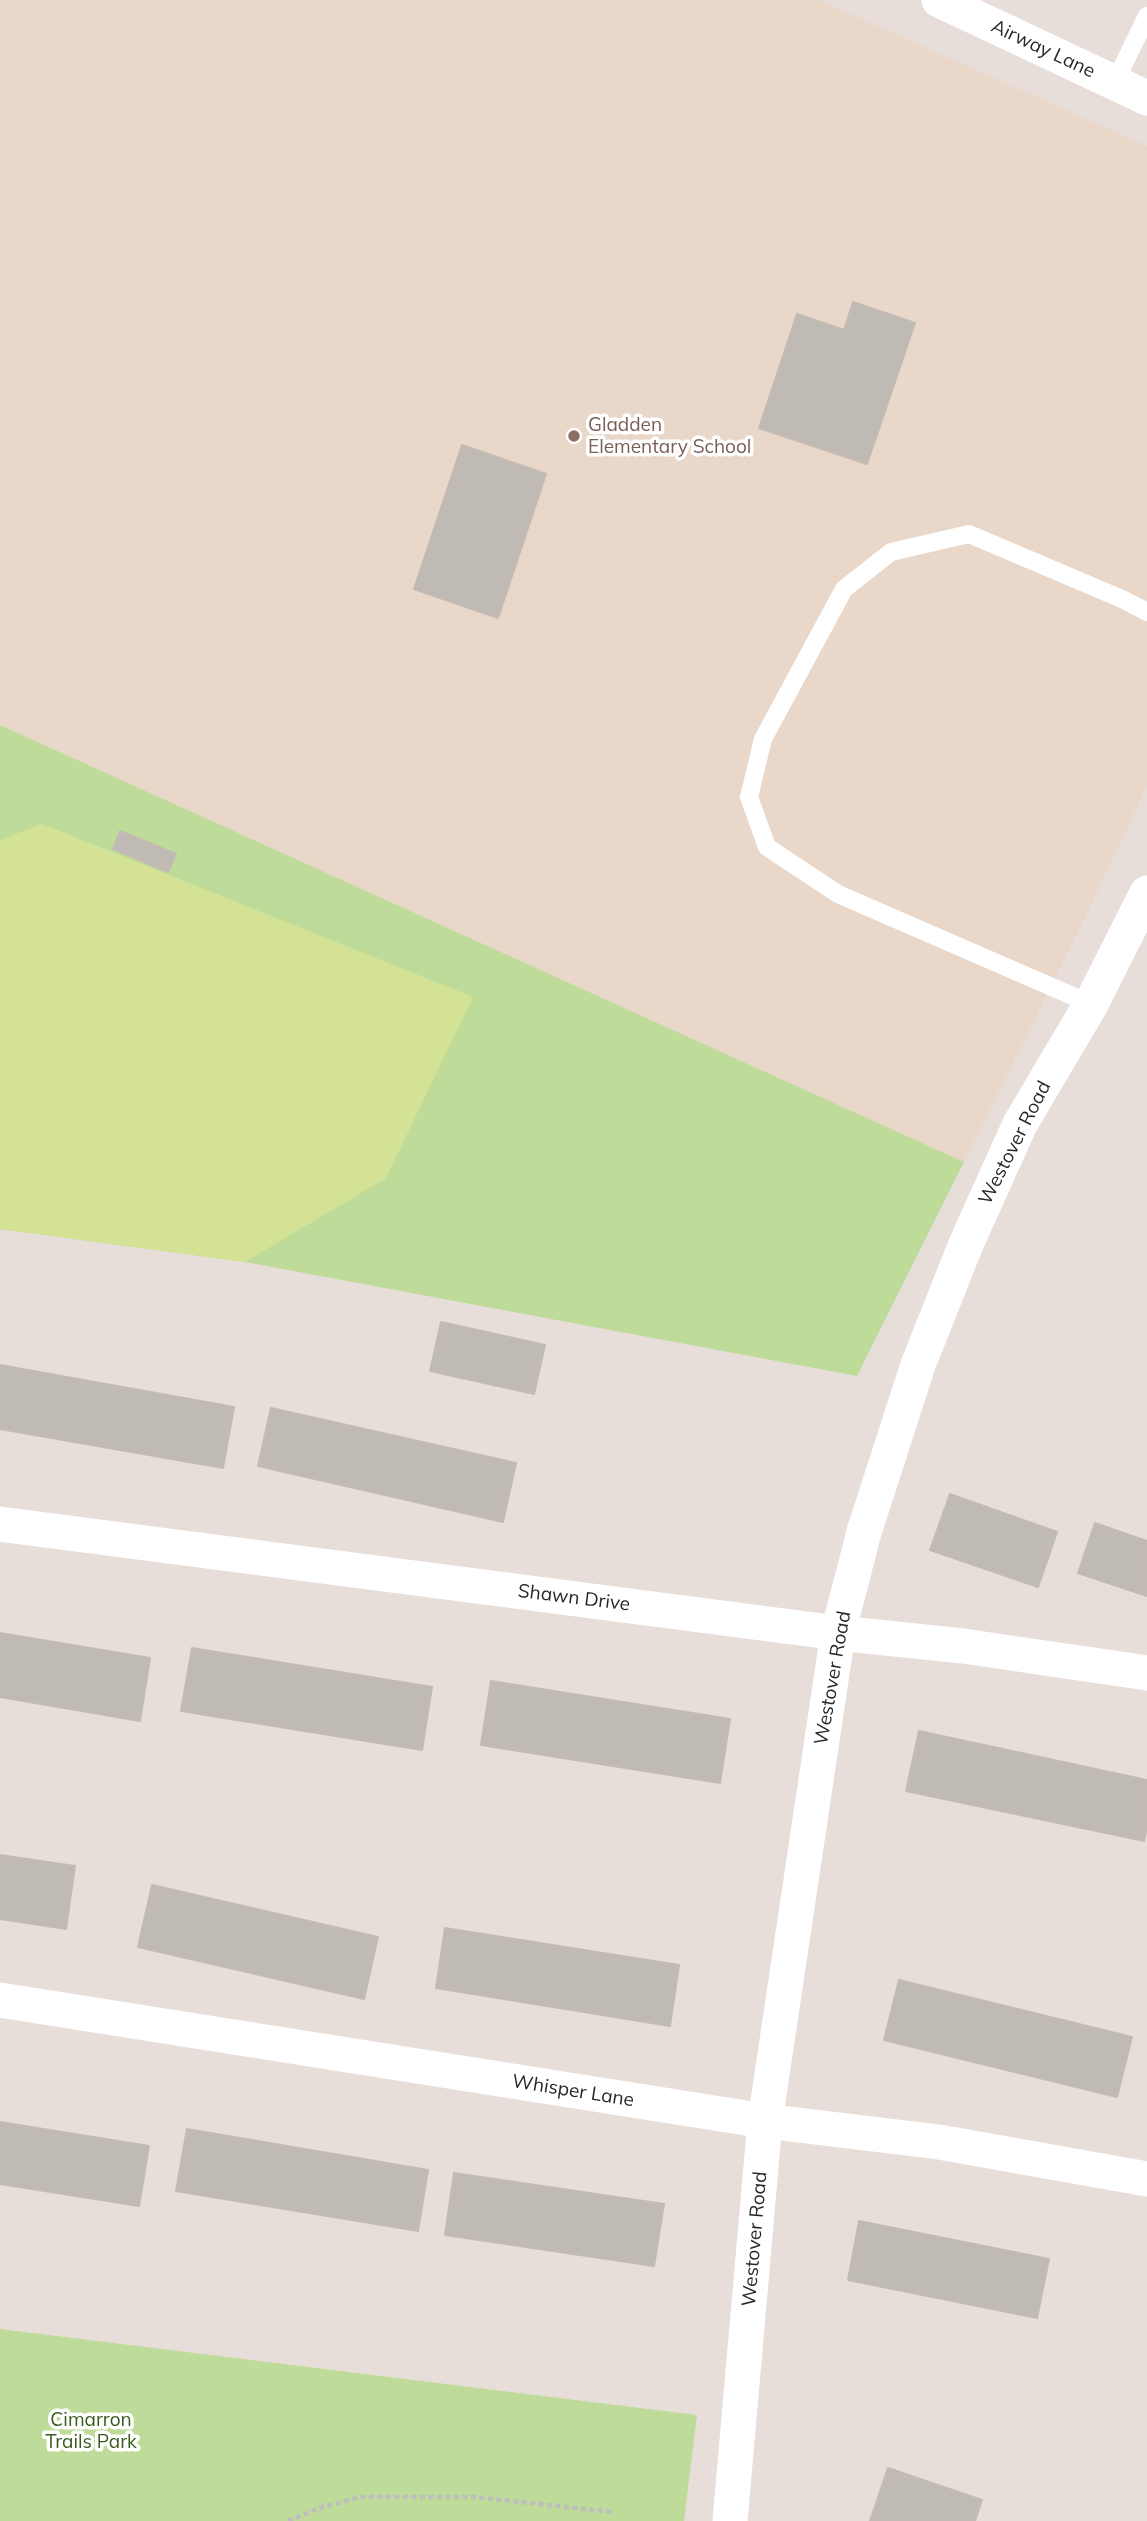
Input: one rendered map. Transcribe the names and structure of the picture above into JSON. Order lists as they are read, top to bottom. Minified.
{"streets":{"street":["Airway Lane","Westover Road","Shawn Drive","Whisper Lane"]},"crossings":[["Westover Road","Shawn Drive"],["Westover Road","Whisper Lane"]],"parks":["Cimarron Trails Park"],"places":["Gladden Elementary School"]}
